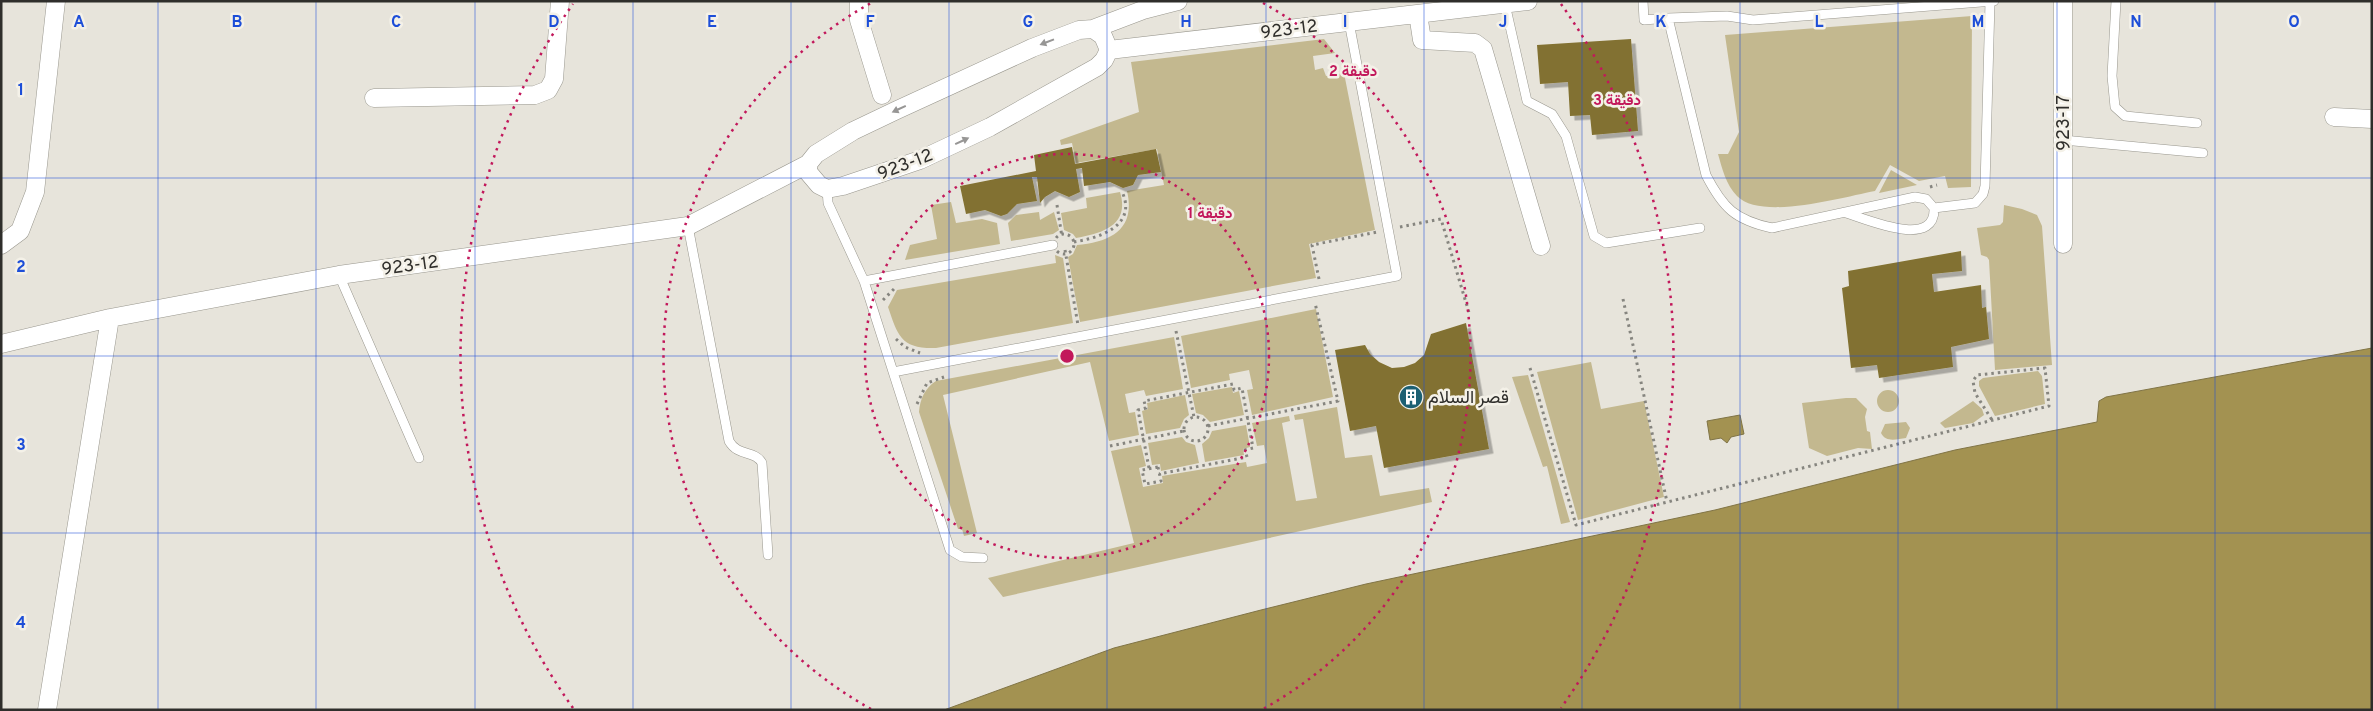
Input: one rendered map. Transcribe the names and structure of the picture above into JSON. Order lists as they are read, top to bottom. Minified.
{"streets":{"street":["923-12","923-17"]},"places":{"building":["قصر السلام"]},"grid":{"columns":["A","B","C","D","E","F","G","H","I","J","K","L","M","N","O"],"rows":["1","2","3","4"]},"rings":["2 دقيقة","3 دقيقة","1 دقيقة"]}
